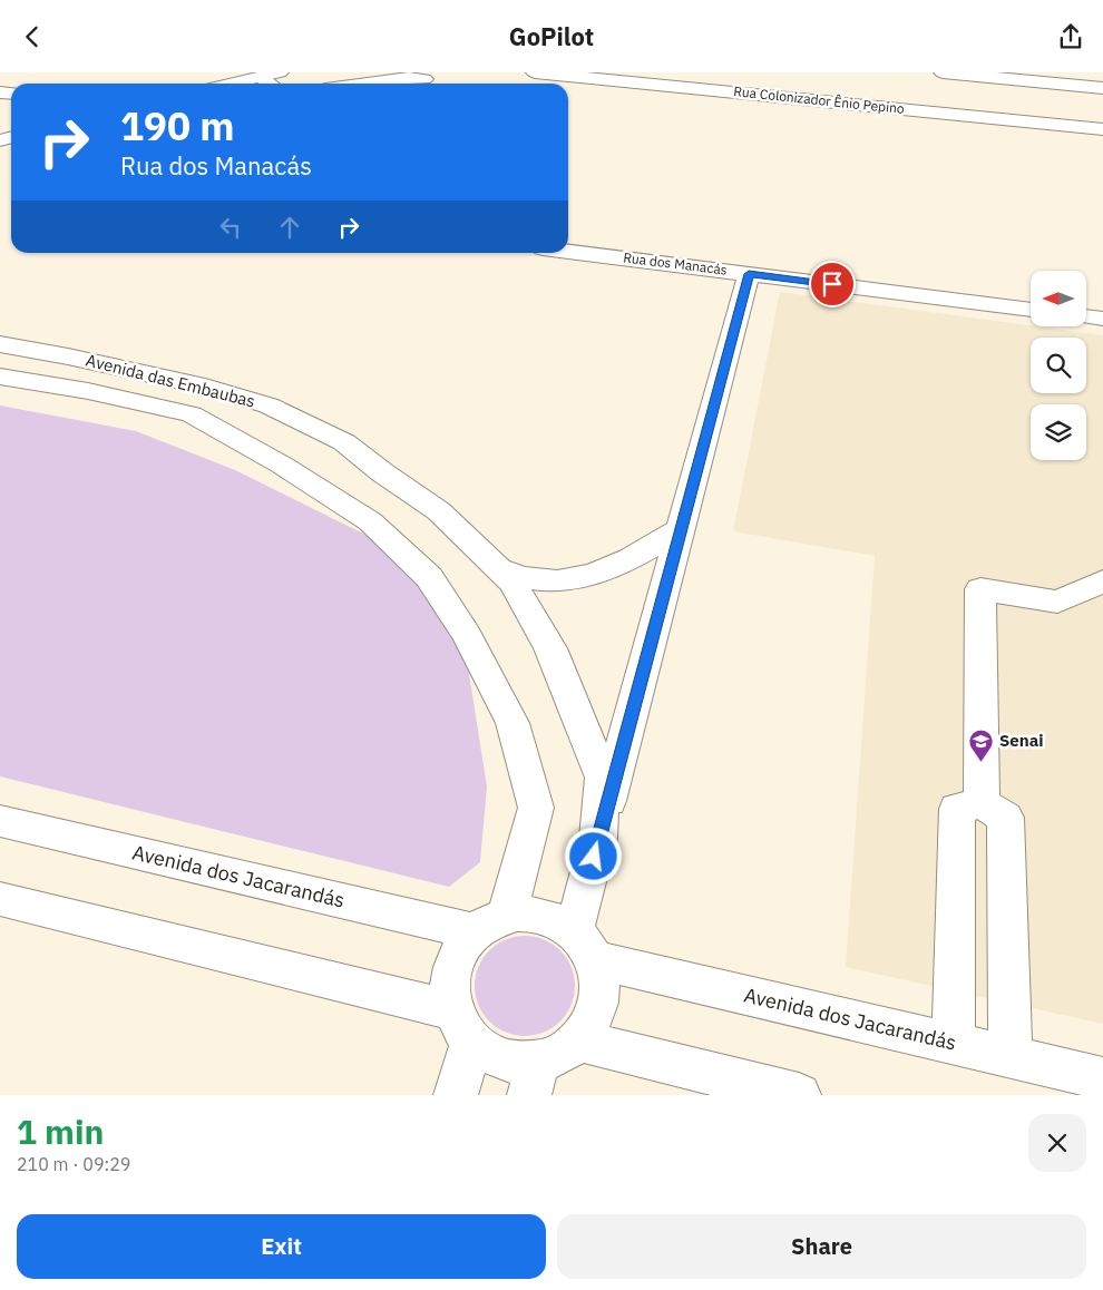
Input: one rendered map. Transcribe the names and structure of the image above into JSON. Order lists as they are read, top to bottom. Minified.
{"streets":{"main road":["Rua Colonizador Ênio Pepino","Rua dos Manacás","Avenida das Embaubas","Avenida dos Jacarandás"]},"crossings":[["Avenida das Embaubas","Avenida dos Jacarandás"]],"places":{"school or university":["Senai"]},"north":"left","page":{"header":"GoPilot","turn":["190 m","Rua dos Manacás"],"heading":["1 min","210 m · 09:29"],"buttons":["Exit","Share"]}}
